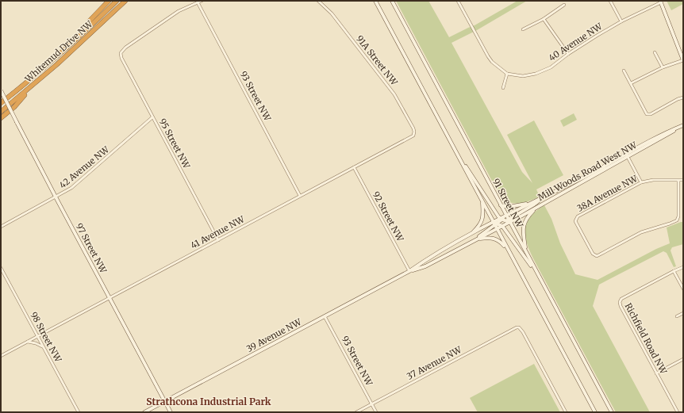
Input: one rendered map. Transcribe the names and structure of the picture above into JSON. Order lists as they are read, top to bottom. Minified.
{"streets":{"highway":["Whitemud Drive NW"],"street":["40 Avenue NW","91A Street NW","93 Street NW","95 Street NW","42 Avenue NW","Mill Woods Road West NW","38A Avenue NW","91 Street NW","92 Street NW","41 Avenue NW","97 Street NW","39 Avenue NW","98 Street NW","Richfield Road NW","37 Avenue NW"]},"crossings":[["91A Street NW","41 Avenue NW"],["93 Street NW","95 Street NW"],["93 Street NW","41 Avenue NW"],["93 Street NW","39 Avenue NW"],["93 Street NW","37 Avenue NW"],["95 Street NW","42 Avenue NW"],["95 Street NW","41 Avenue NW"],["42 Avenue NW","97 Street NW"],["Mill Woods Road West NW","91 Street NW"],["Mill Woods Road West NW","39 Avenue NW"],["92 Street NW","41 Avenue NW"],["92 Street NW","39 Avenue NW"],["41 Avenue NW","97 Street NW"],["41 Avenue NW","98 Street NW"],["97 Street NW","39 Avenue NW"]],"districts":["Strathcona Industrial Park"]}
